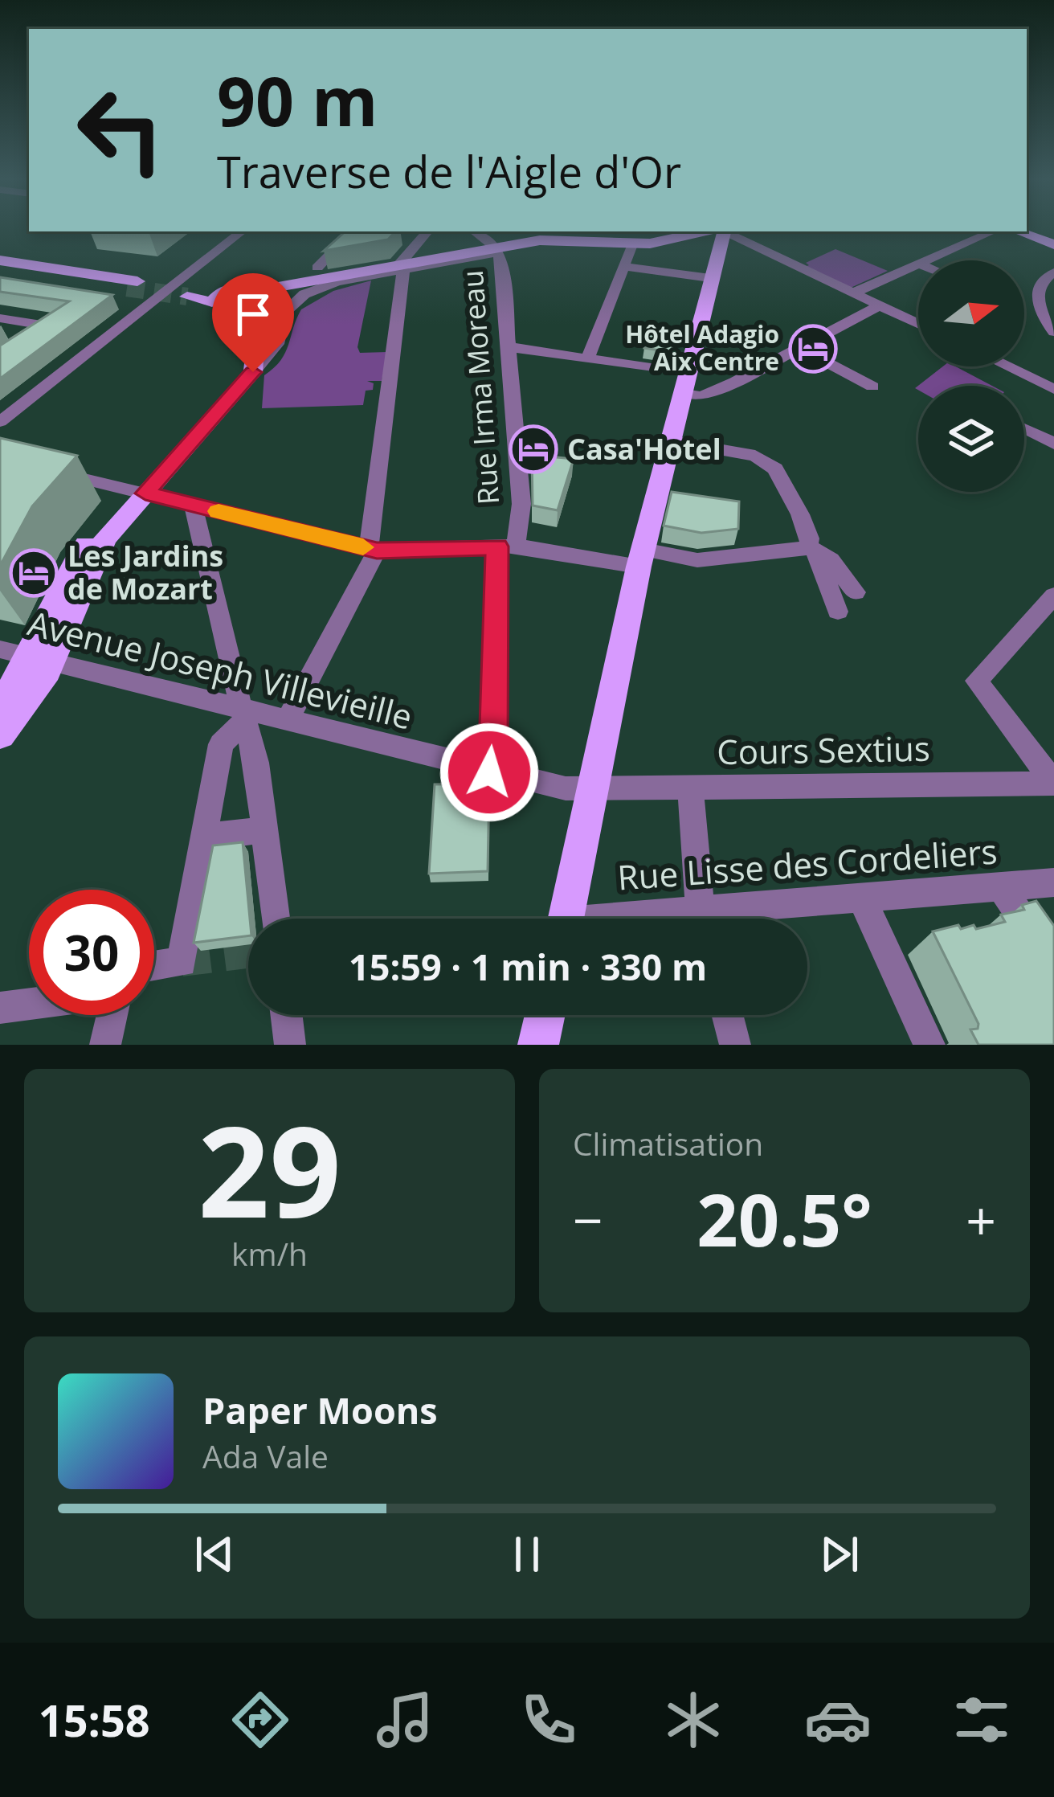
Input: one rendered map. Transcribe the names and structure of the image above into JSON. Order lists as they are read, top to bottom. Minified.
{"streets":{"street":["Rue Irma Moreau","Avenue Joseph Villevieille","Cours Sextius","Rue Lisse des Cordeliers"]},"crossings":[["Avenue Joseph Villevieille","Cours Sextius"]],"places":{"hotel":["Hôtel Adagio Aix Centre","Casa'Hotel","Les Jardins de Mozart"]},"north":"right","page":{"turn":["90 m","Traverse de l'Aigle d'Or"],"limit":"30","trip":"15:59 · 1 min · 330 m","tile":[["29","km/h"],"Climatisation"],"heat":["−","20.5°","+"],"song":["Paper Moons","Ada Vale"],"tabs":"15:58"}}
